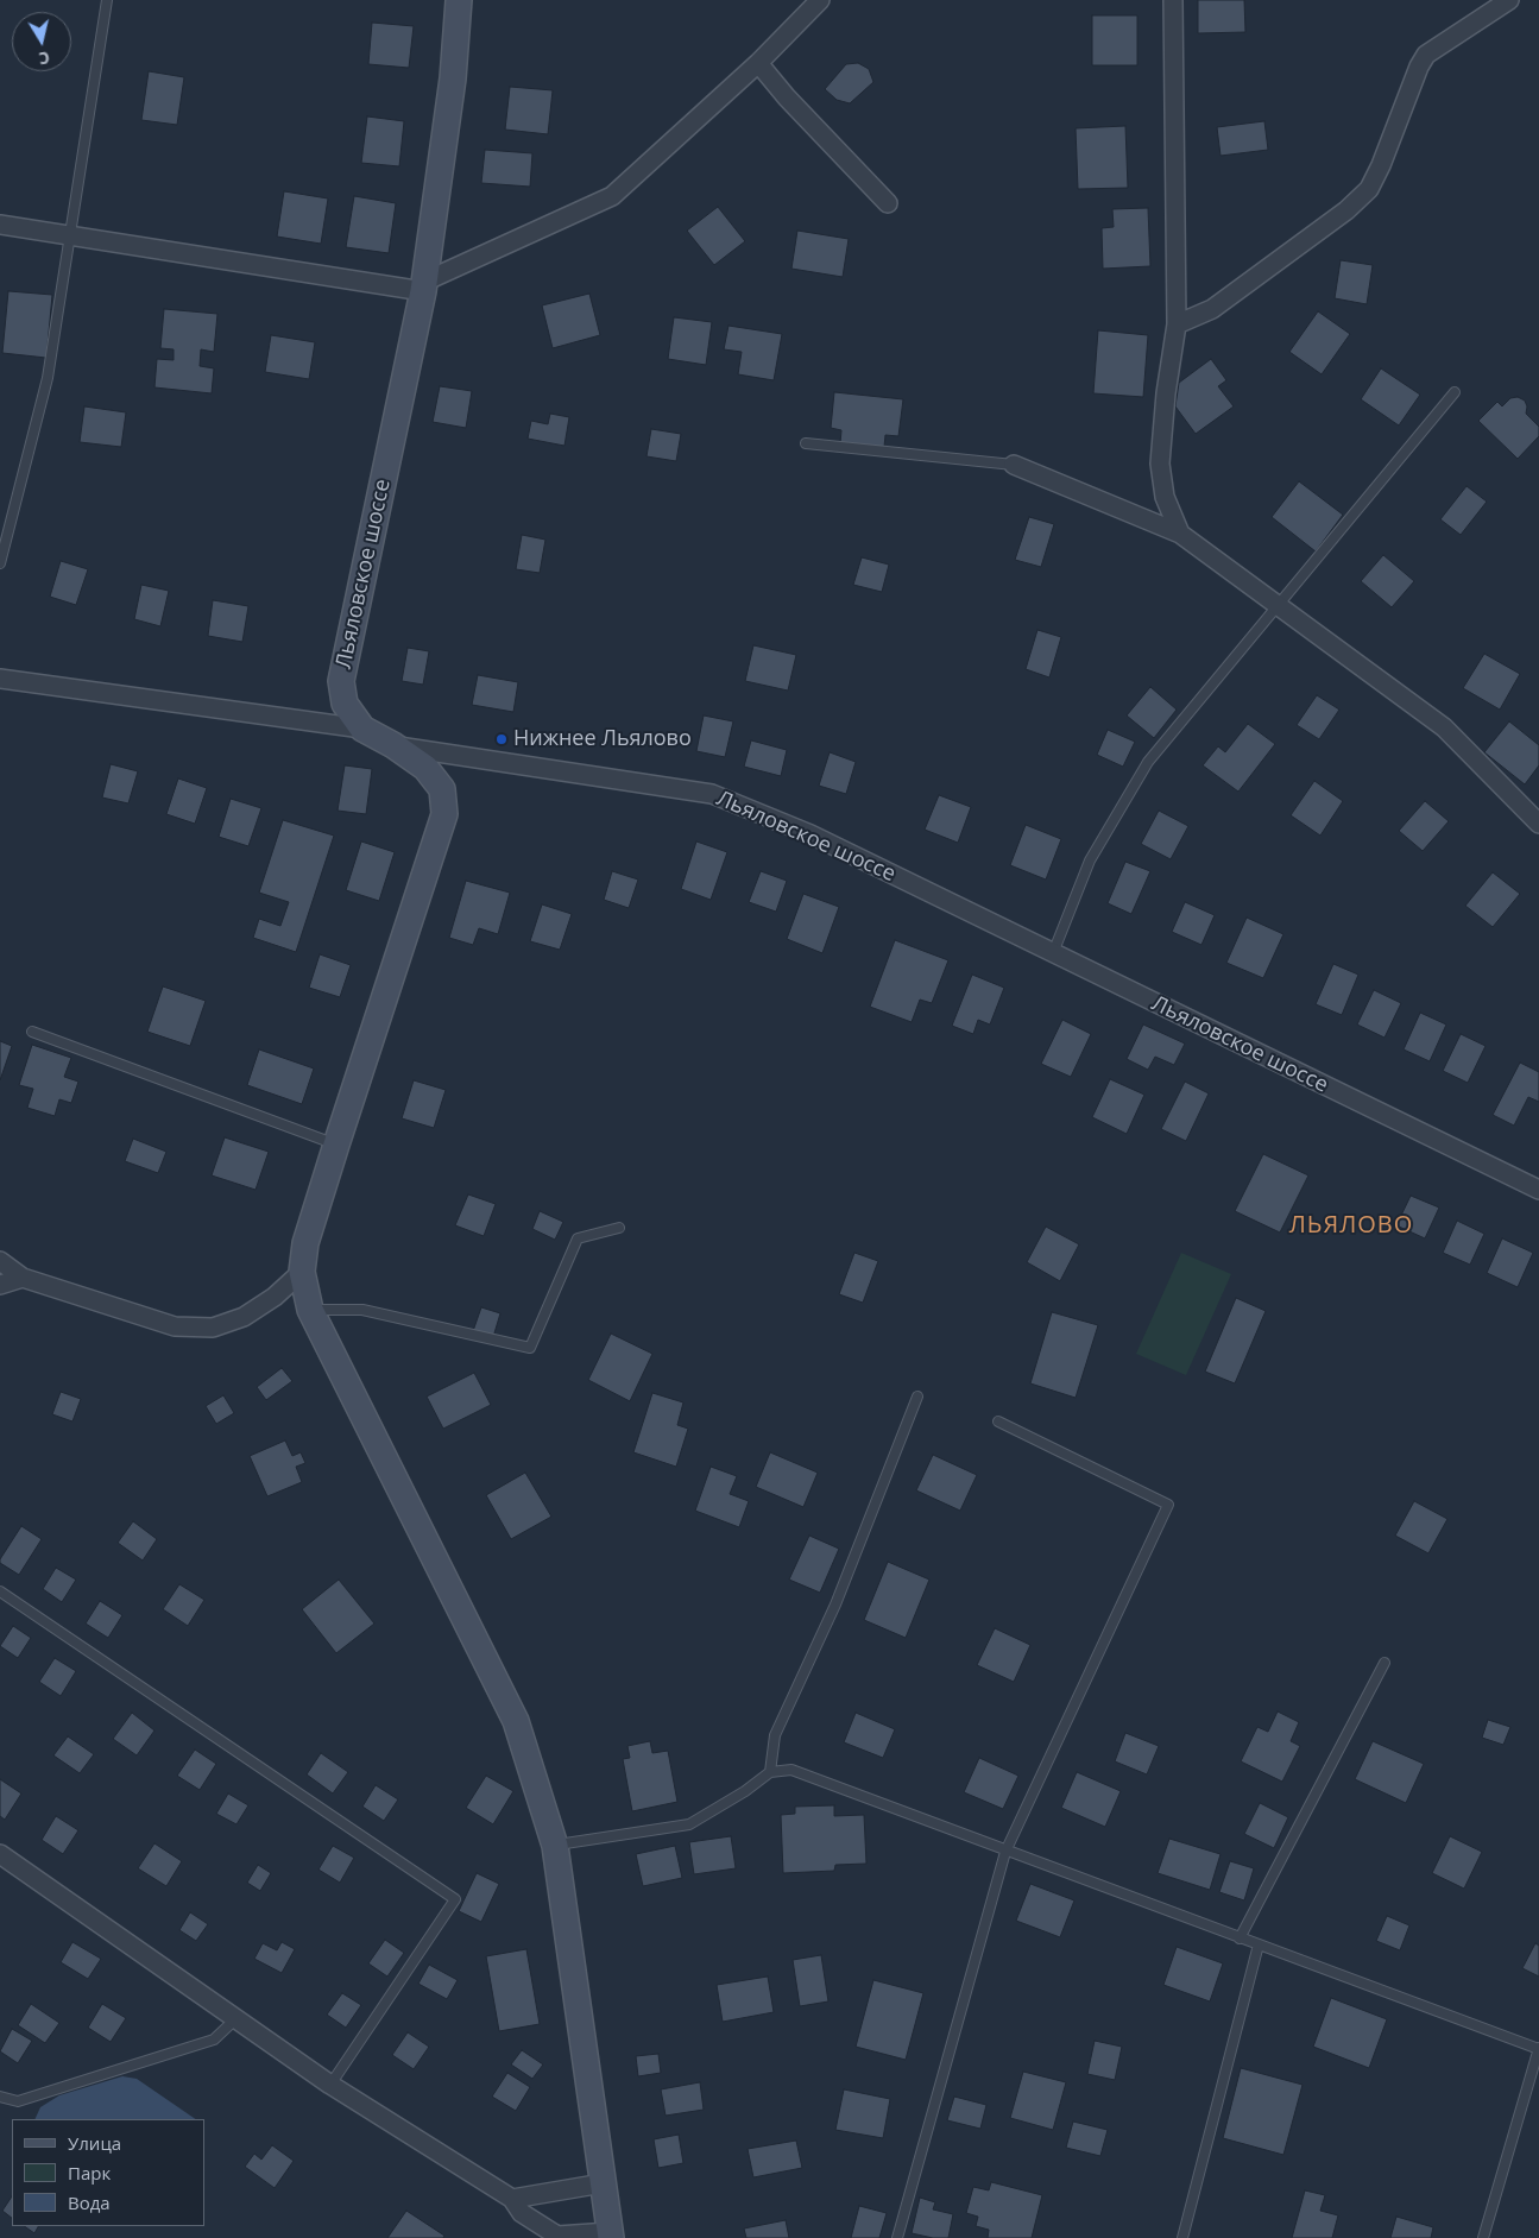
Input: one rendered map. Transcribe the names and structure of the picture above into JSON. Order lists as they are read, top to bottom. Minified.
{"streets":{"street":["Льяловское шоссе"]},"districts":["ЛЬЯЛОВО"],"places":["Нижнее Льялово"],"legend":["Улица","Парк","Вода"],"north":"bottom"}
